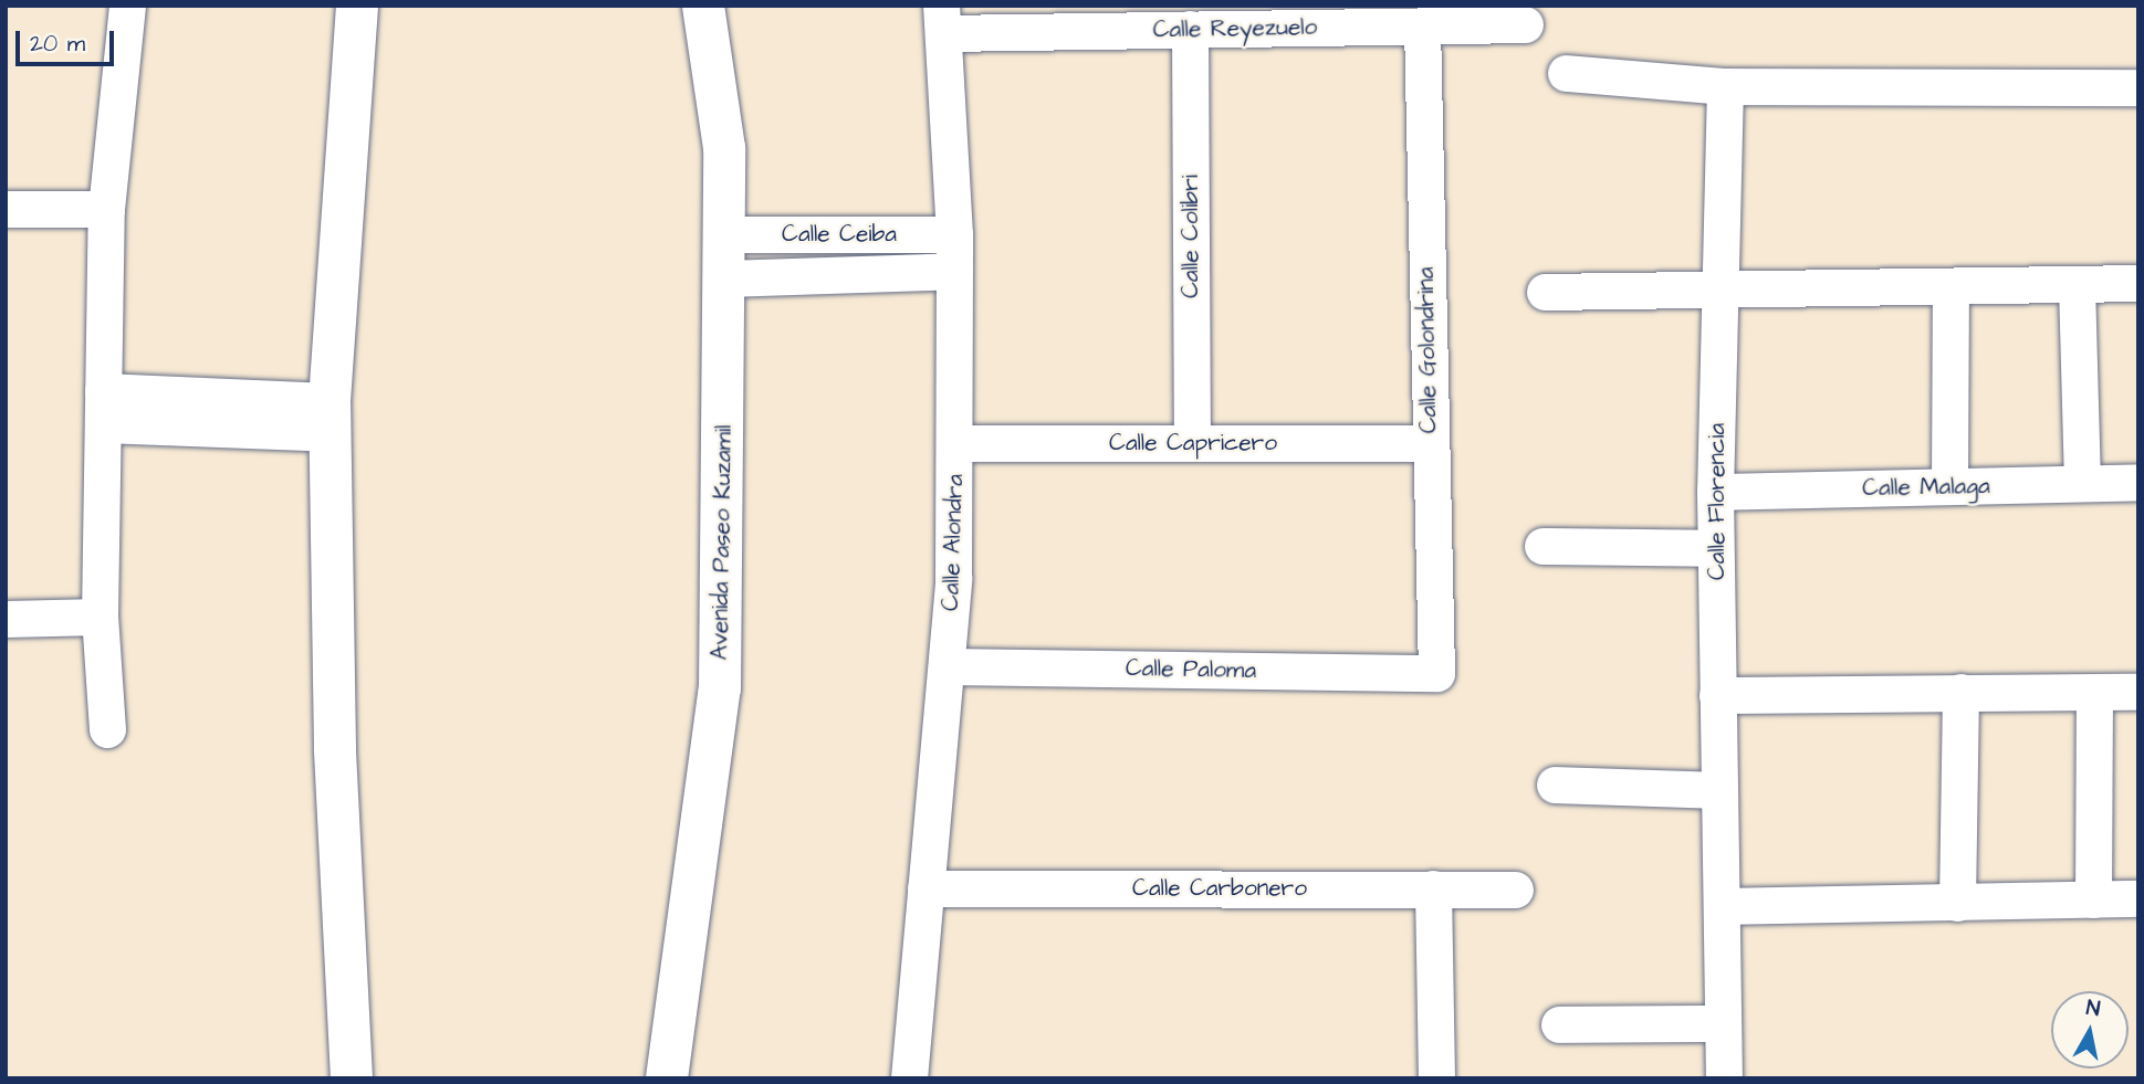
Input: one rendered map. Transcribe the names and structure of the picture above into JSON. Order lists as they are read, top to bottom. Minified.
{"streets":{"main road":["Avenida Paseo Kuzamil"],"street":["Calle Reyezuelo","Calle Ceiba","Calle Colibri","Calle Golondrina","Calle Capricero","Calle Malaga","Calle Florencia","Calle Alondra","Calle Paloma","Calle Carbonero"]},"crossings":[["Calle Reyezuelo","Calle Colibri"],["Calle Reyezuelo","Calle Golondrina"],["Calle Reyezuelo","Calle Alondra"],["Calle Ceiba","Avenida Paseo Kuzamil"],["Calle Ceiba","Calle Alondra"],["Calle Colibri","Calle Capricero"],["Calle Golondrina","Calle Capricero"],["Calle Golondrina","Calle Paloma"],["Calle Capricero","Calle Alondra"],["Calle Malaga","Calle Florencia"],["Calle Alondra","Calle Paloma"],["Calle Alondra","Calle Carbonero"]],"scale_bar":"20 m","north":"top"}
